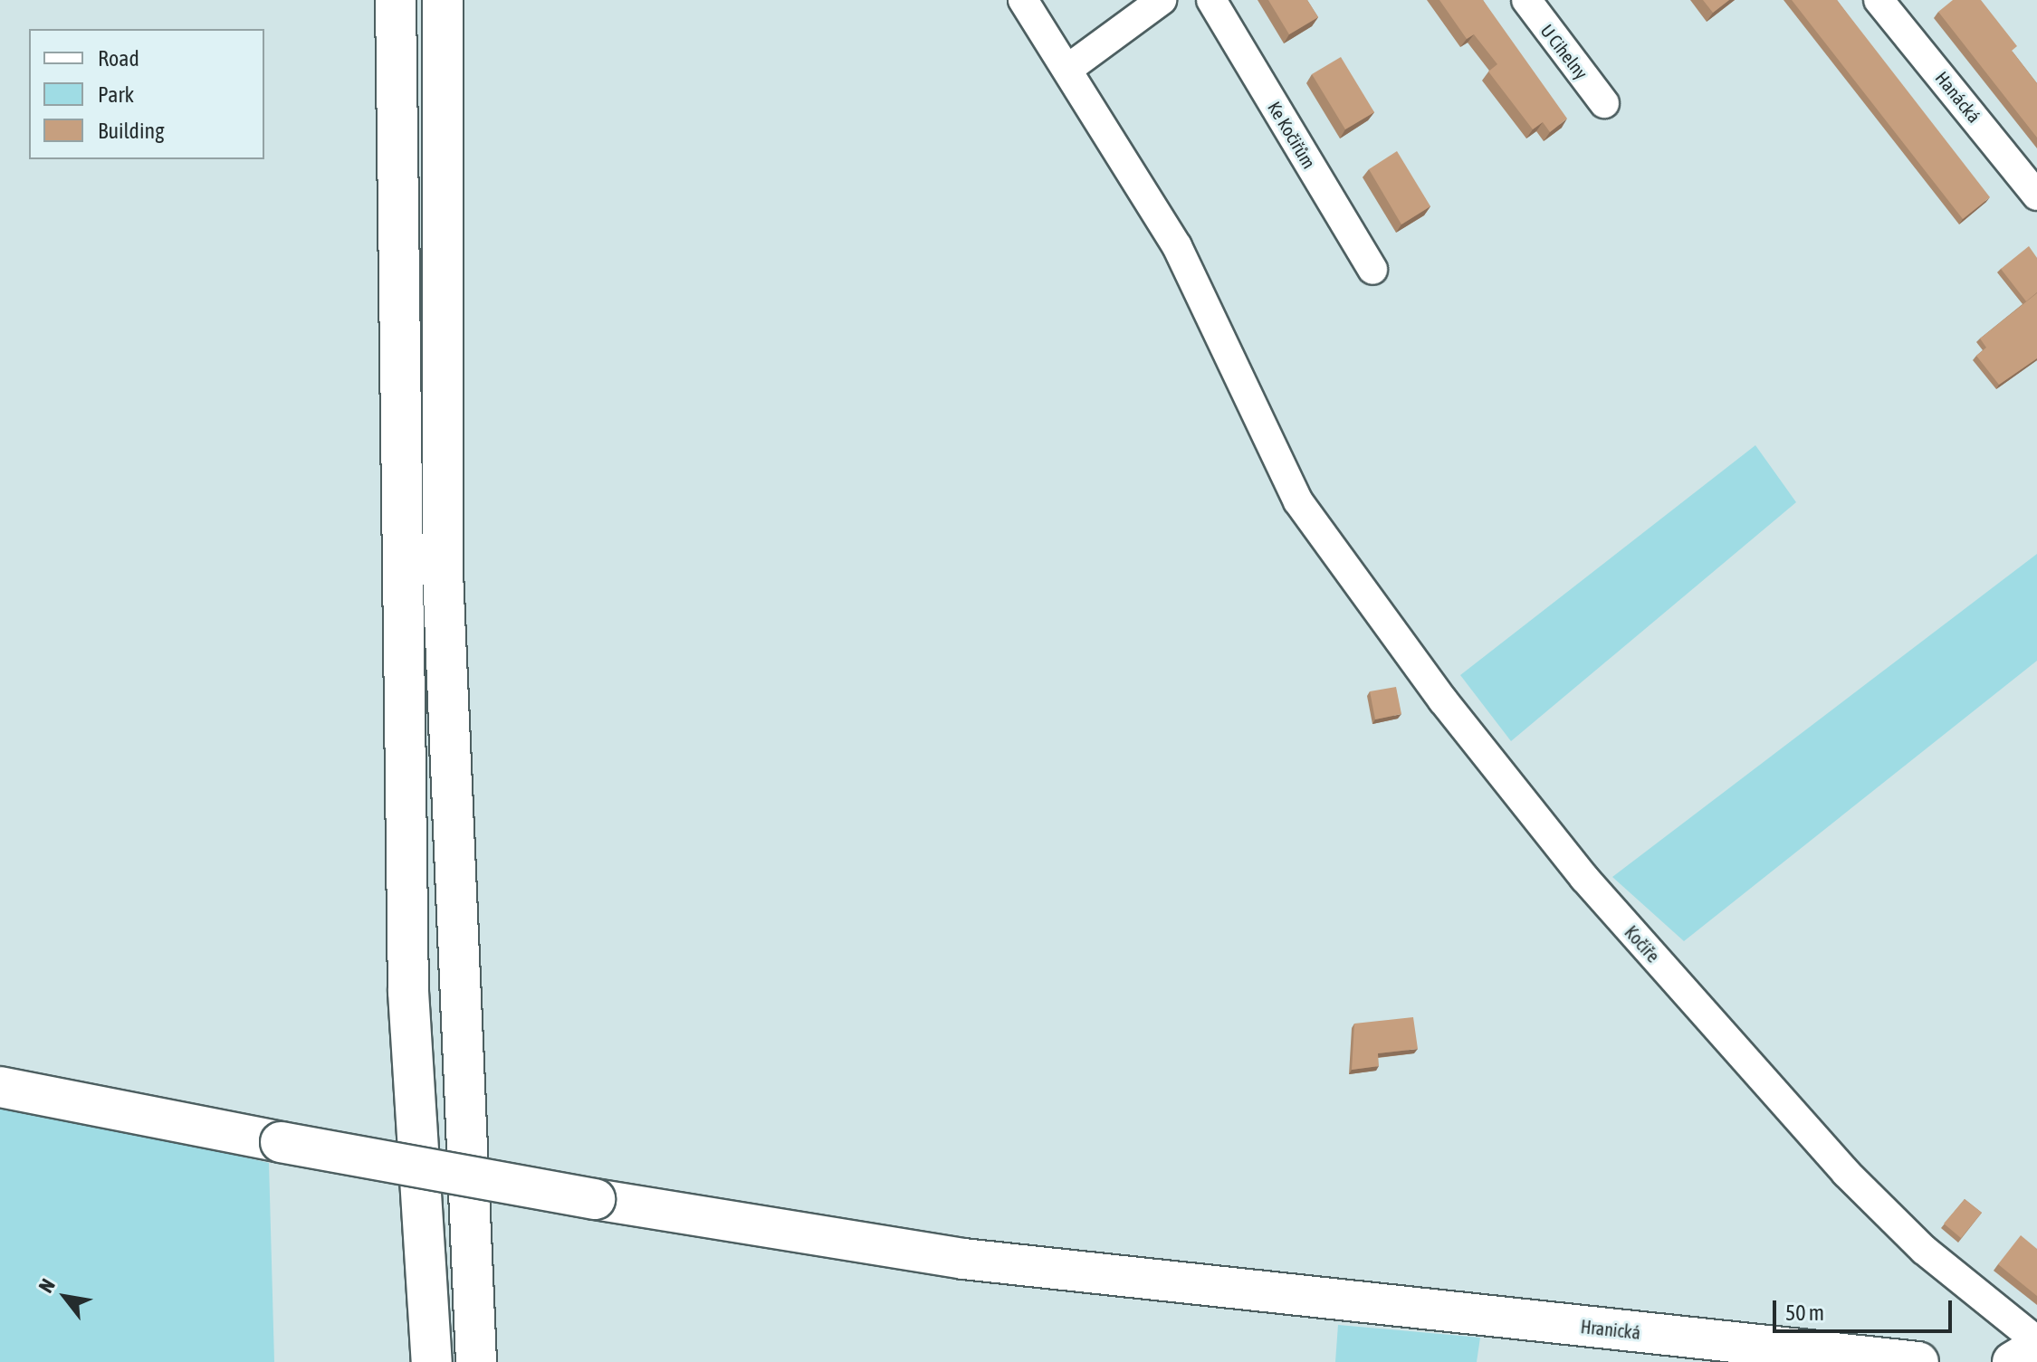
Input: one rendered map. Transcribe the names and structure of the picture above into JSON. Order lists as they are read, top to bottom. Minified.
{"streets":{"main road":["Hranická"],"street":["U Cihelny","Hanácká","Ke Kočiřům","Kočíře"]},"legend":["Road","Park","Building"],"scale_bar":"50 m","north":"top left"}
